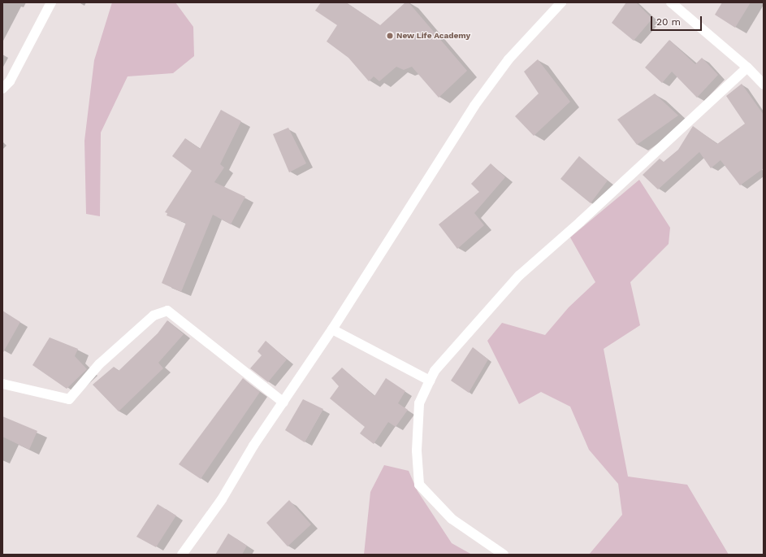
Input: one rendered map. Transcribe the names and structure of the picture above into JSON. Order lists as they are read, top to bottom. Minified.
{"places":["New Life Academy"],"scale_bar":"20 m"}
